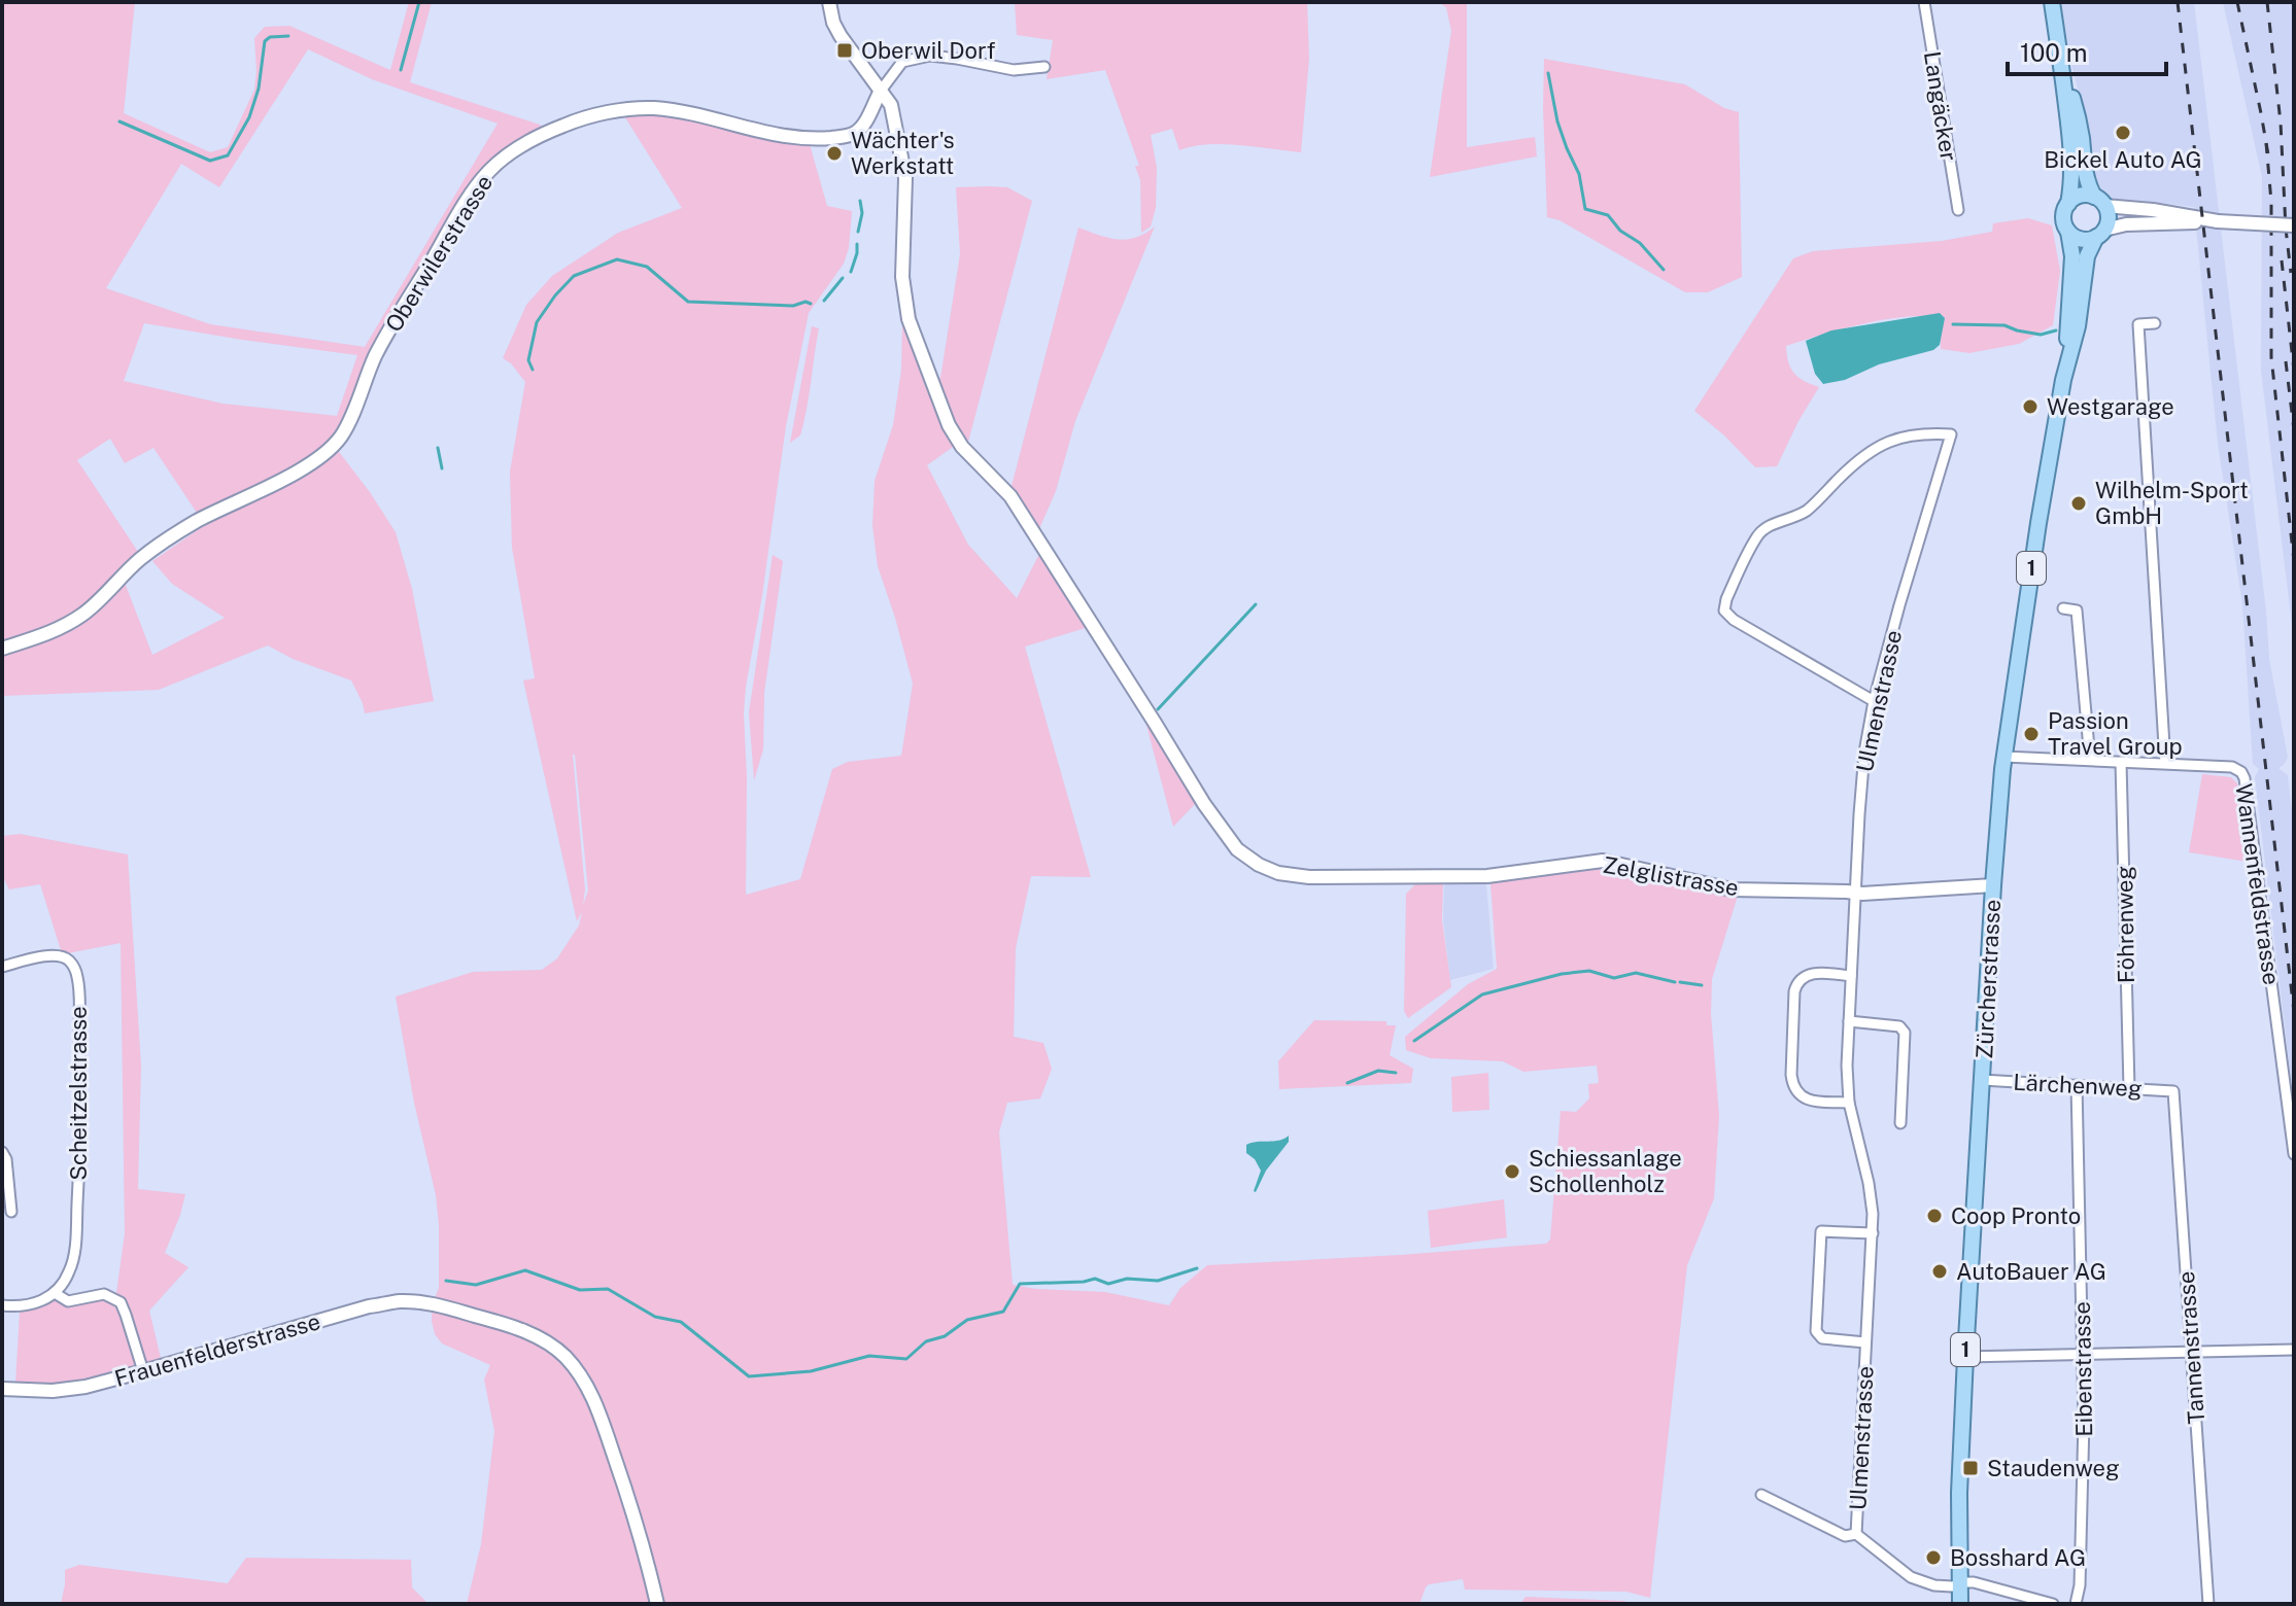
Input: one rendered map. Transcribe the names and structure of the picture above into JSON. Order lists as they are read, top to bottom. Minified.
{"streets":{"main road":["1","Zürcherstrasse"],"street":["Langäcker","Oberwilerstrasse","Ulmenstrasse","Zelglistrasse","Wannenfeldstrasse","Föhrenweg","Lärchenweg","Scheitzelstrasse","Tannenstrasse","Frauenfelderstrasse","Eibenstrasse"]},"crossings":[["Oberwilerstrasse","Zelglistrasse"],["Ulmenstrasse","Zelglistrasse"],["Ulmenstrasse","Zürcherstrasse"],["Zelglistrasse","Zürcherstrasse"],["Föhrenweg","Lärchenweg"],["Zürcherstrasse","Lärchenweg"],["Lärchenweg","Tannenstrasse"],["Lärchenweg","Eibenstrasse"]],"places":{"transit":["Oberwil Dorf","Staudenweg"],"other":["Bickel Auto AG","Wächter's Werkstatt","Westgarage","Wilhelm-Sport GmbH","Passion Travel Group","Schiessanlage Schollenholz","Coop Pronto","AutoBauer AG","Bosshard AG"]},"scale_bar":"100 m"}
